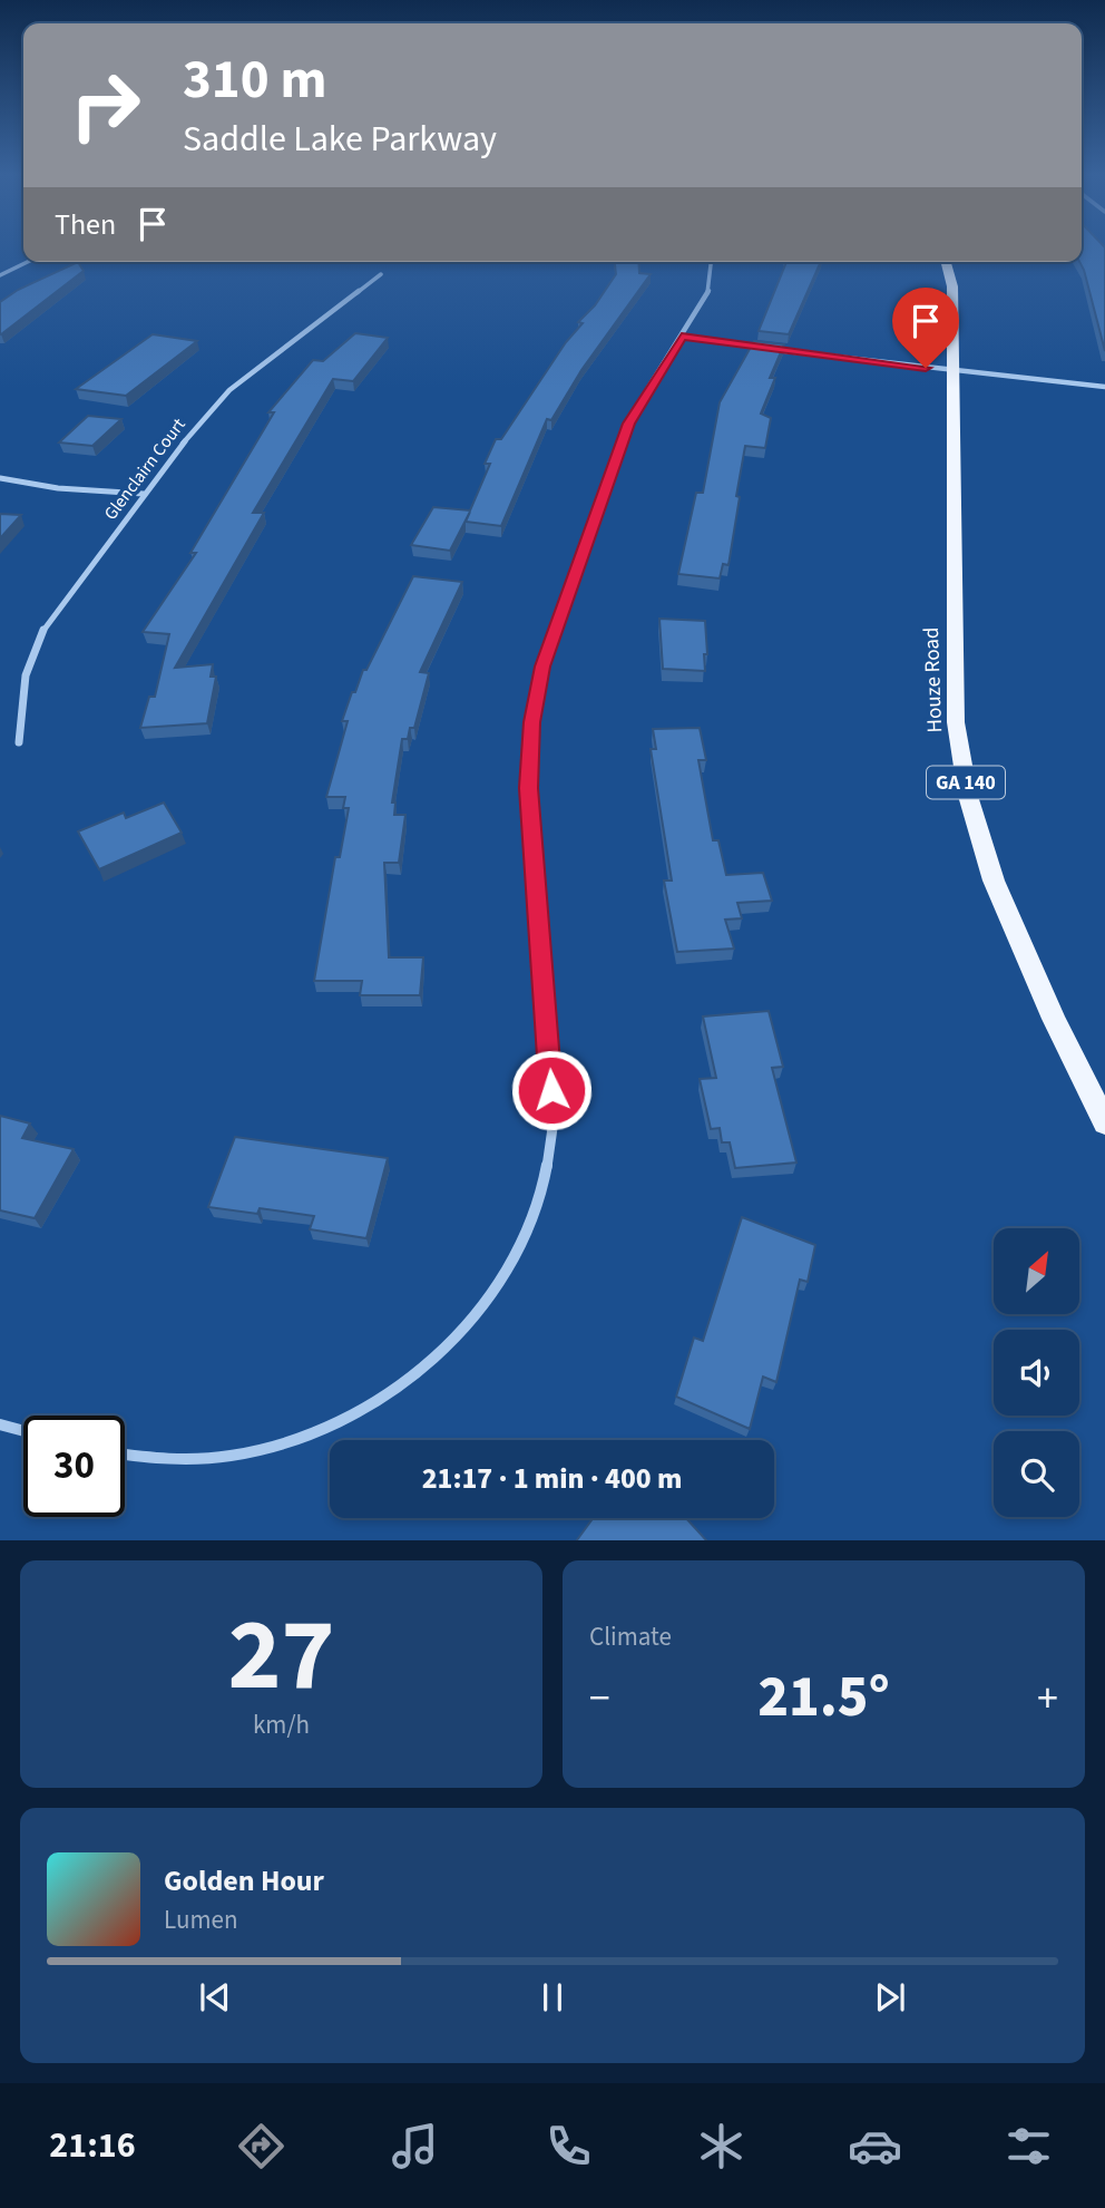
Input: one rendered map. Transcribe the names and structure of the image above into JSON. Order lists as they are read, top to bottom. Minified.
{"streets":{"main road":["Houze Road","GA 140"],"street":["Glenclairn Court"]},"north":"top right","page":{"turn":["310 m","Saddle Lake Parkway"],"then":"Then","limit":"30","trip":"21:17 · 1 min · 400 m","tile":[["27","km/h"],"Climate"],"heat":["−","21.5°","+"],"song":["Golden Hour","Lumen"],"tabs":"21:16"}}
